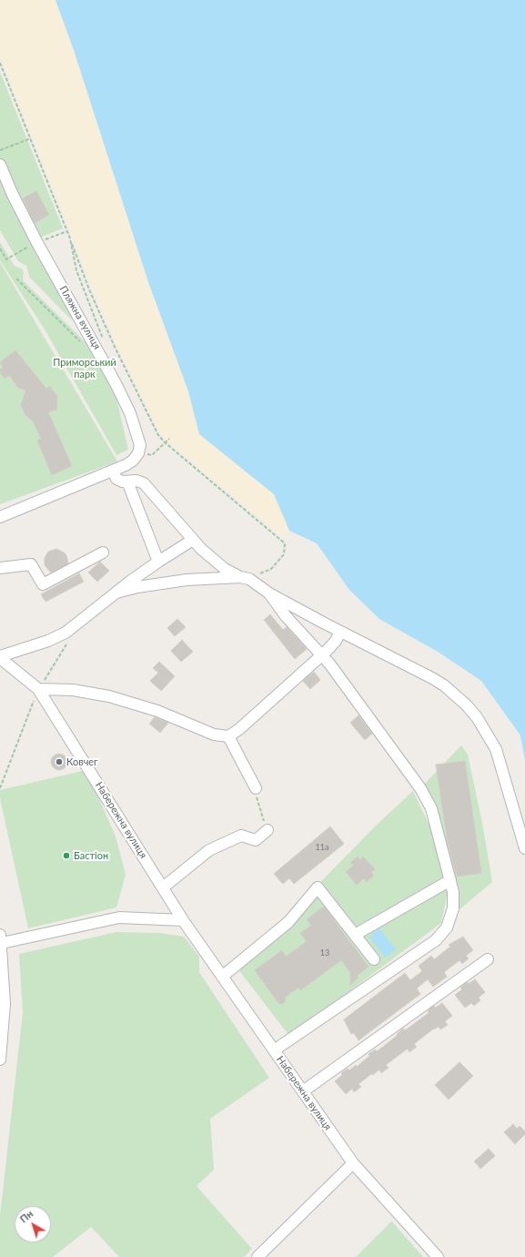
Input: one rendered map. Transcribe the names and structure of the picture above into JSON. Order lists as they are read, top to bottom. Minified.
{"streets":{"street":["Пляжна вулиця","Набережна вулиця"]},"parks":["Приморський парк"],"places":["Ковчег","Бастіон"],"house_numbers":["11а","13"],"north":"top left"}
